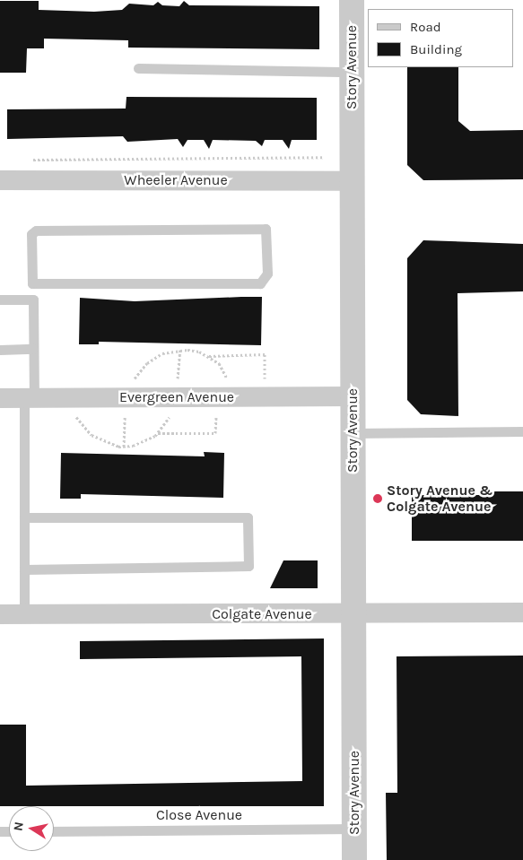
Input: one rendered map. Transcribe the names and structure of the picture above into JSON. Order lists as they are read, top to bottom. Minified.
{"streets":{"street":["Story Avenue","Wheeler Avenue","Evergreen Avenue","Colgate Avenue"],"lane":["Close Avenue"]},"crossings":[["Story Avenue","Wheeler Avenue"],["Story Avenue","Evergreen Avenue"],["Story Avenue","Colgate Avenue"],["Story Avenue","Close Avenue"]],"places":["Story Avenue & Colgate Avenue"],"legend":["Road","Building"],"north":"left"}
